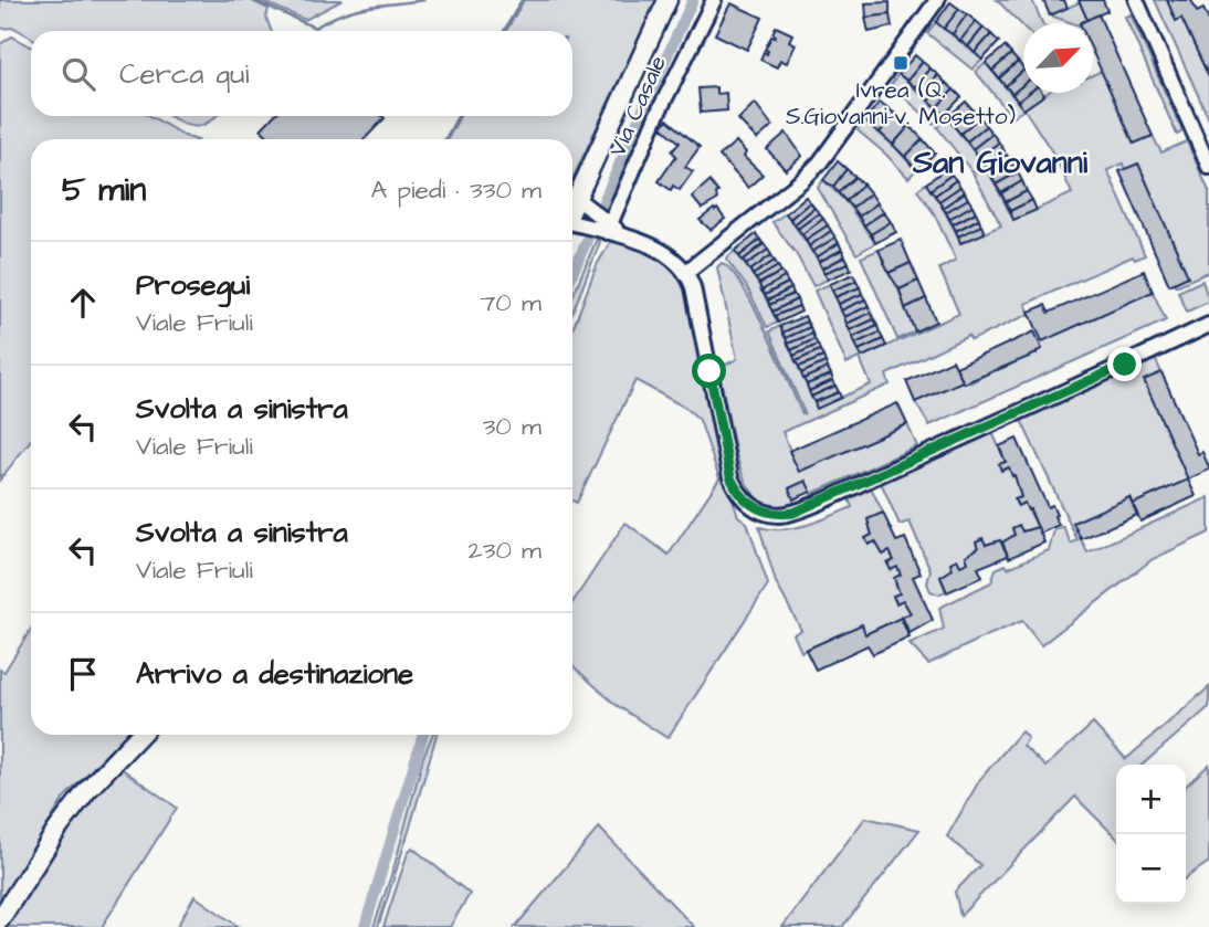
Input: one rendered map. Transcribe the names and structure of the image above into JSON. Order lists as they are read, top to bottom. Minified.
{"streets":{"main road":["Via Casale"]},"districts":["San Giovanni"],"places":{"transit":["Ivrea (Q. S.Giovanni-v. Mosetto)"]},"north":"top right","page":{"search":"Cerca qui","heading":["5 min","A piedi · 330 m"],"list":[["Prosegui","Viale Friuli","70 m"],["Svolta a sinistra","Viale Friuli","30 m"],["Svolta a sinistra","Viale Friuli","230 m"],"Arrivo a destinazione"],"map_buttons":["+","−"]}}
